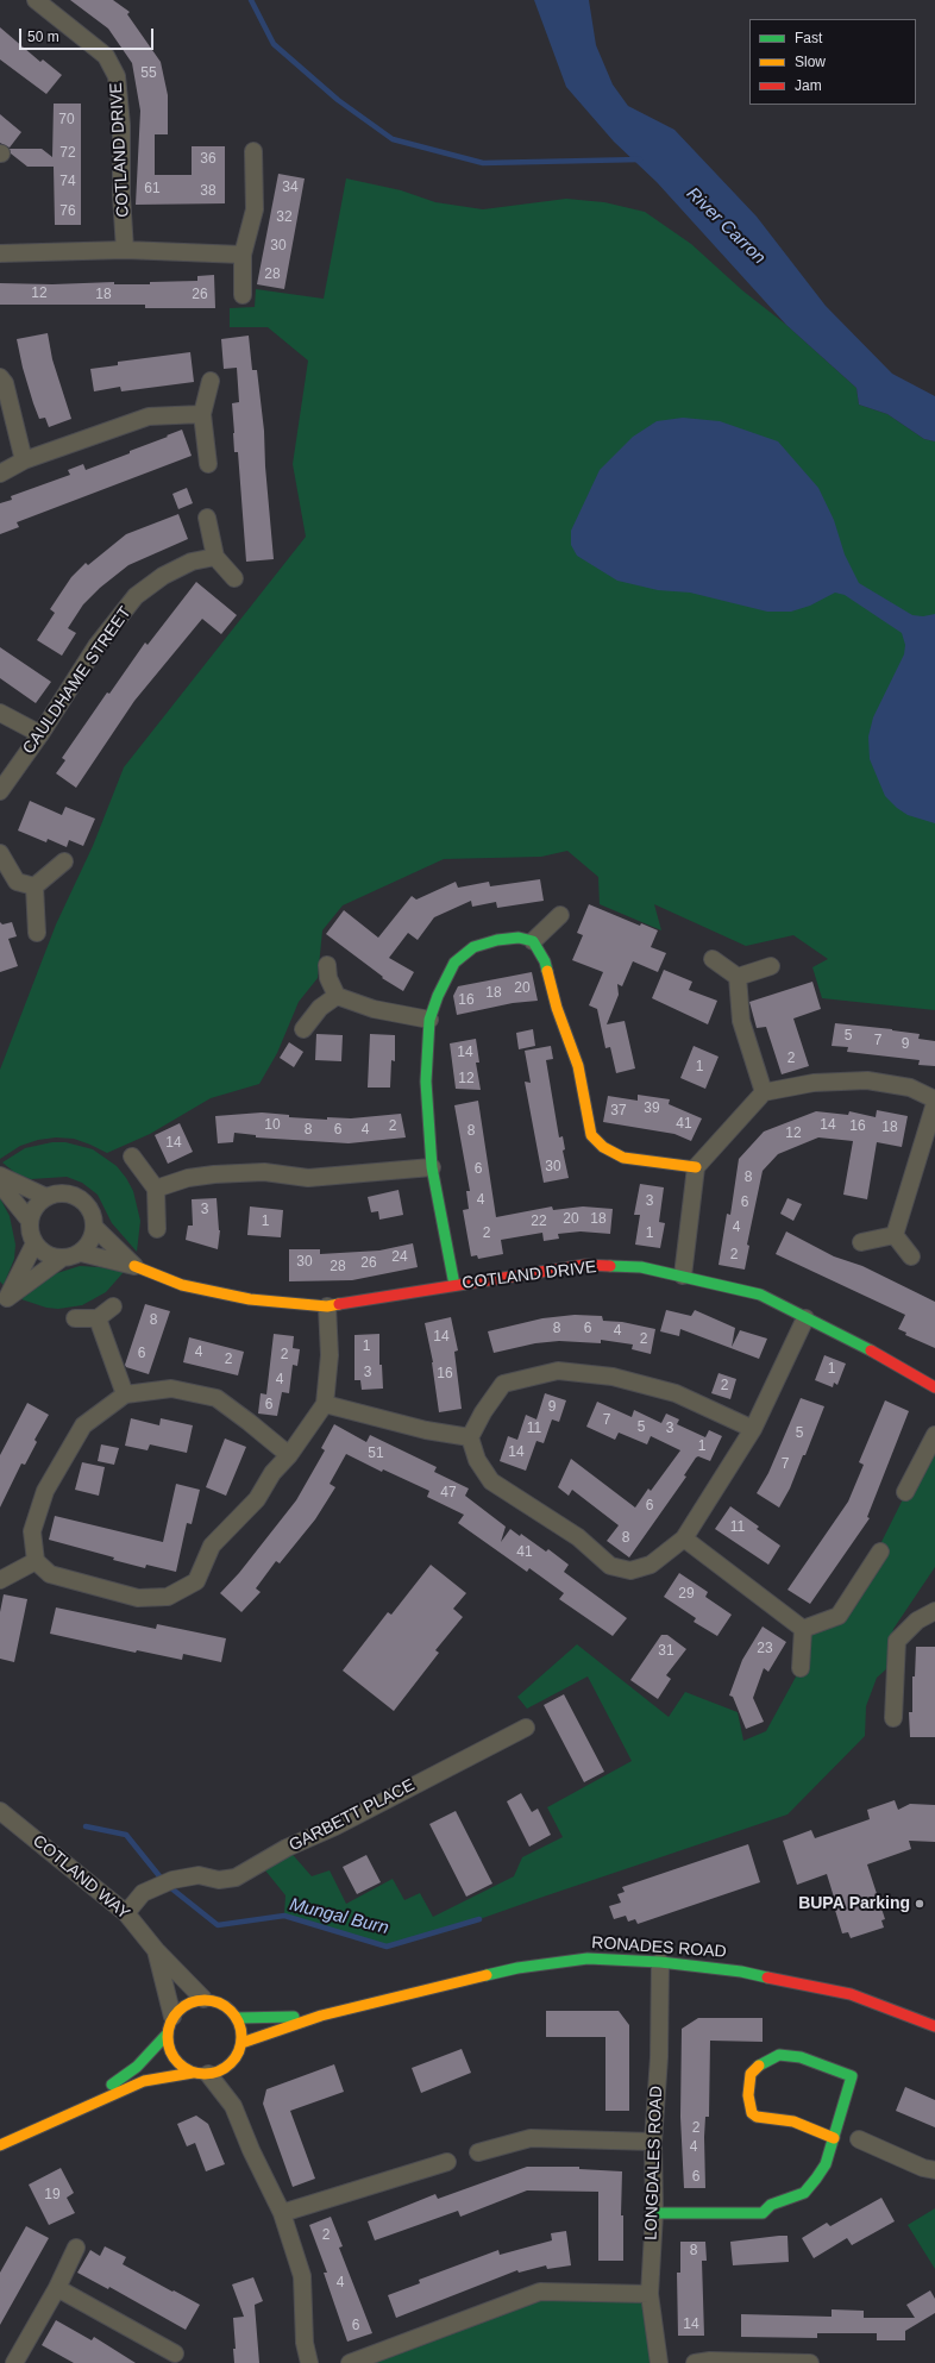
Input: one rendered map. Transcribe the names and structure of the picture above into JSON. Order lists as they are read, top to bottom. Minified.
{"streets":{"street":["COTLAND DRIVE","CAULDHAME STREET","GARBETT PLACE","COTLAND WAY","RONADES ROAD","LONGDALES ROAD"]},"crossings":[["GARBETT PLACE","COTLAND WAY"],["COTLAND WAY","RONADES ROAD"],["RONADES ROAD","LONGDALES ROAD"]],"water":["River Carron","Mungal Burn"],"places":["BUPA Parking"],"house_numbers":["55","70","72","36","74","34","61","38","76","32","30","28","12","18","26","20","18","16","5","7","9","14","2","1","12","39","37","41","10","14","2","16","18","8","6","4","8","12","14","30","6","8","4","3","6","3","20","18","1","22","4","2","1","2","24","30","26","28","8","8","6","4","14","2","1","4","6","2","2","1","3","16","4","2","6","9","7","5","11","3","5","1","14","51","7","47","6","11","8","41","29","23","31","2","4","6","19","2","8","4","14","6"],"legend":["Fast","Slow","Jam"],"scale_bar":"50 m"}
